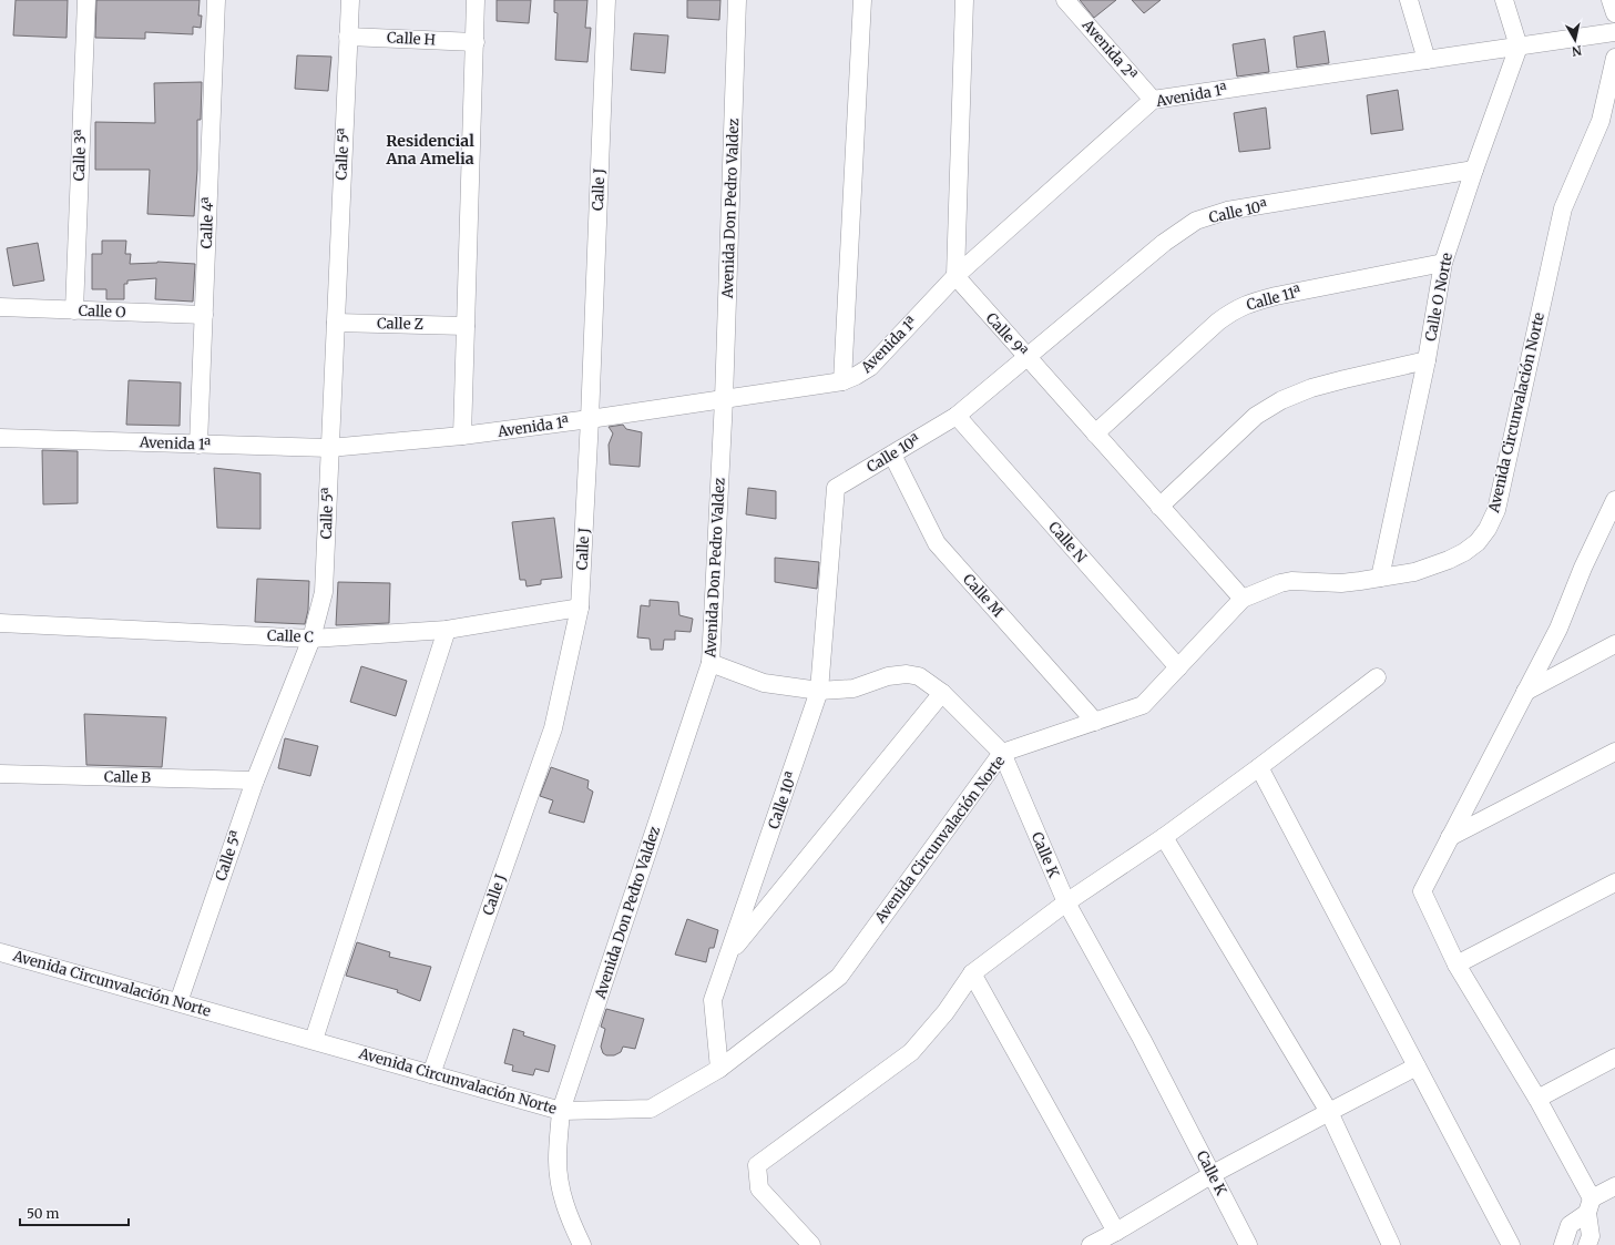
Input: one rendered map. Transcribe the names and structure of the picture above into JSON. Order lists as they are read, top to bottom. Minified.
{"streets":{"street":["Calle H","Avenida 2ª","Avenida 1ª","Calle 5ª","Calle 3ª","Calle J","Avenida Don Pedro Valdez","Calle 10ª","Calle 4ª","Calle O Norte","Calle 11ª","Calle O","Calle Z","Calle 9ª","Avenida Circunvalación Norte","Calle N","Calle M","Calle C","Calle B","Calle K"]},"crossings":[["Calle H","Calle 5ª"],["Avenida 2ª","Avenida 1ª"],["Avenida 1ª","Calle 5ª"],["Avenida 1ª","Calle J"],["Avenida 1ª","Avenida Don Pedro Valdez"],["Avenida 1ª","Calle 4ª"],["Avenida 1ª","Calle O Norte"],["Avenida 1ª","Calle 9ª"],["Calle 5ª","Calle Z"],["Calle 5ª","Avenida Circunvalación Norte"],["Calle 5ª","Calle C"],["Calle 5ª","Calle B"],["Calle 3ª","Calle O"],["Calle J","Avenida Circunvalación Norte"],["Calle J","Calle C"],["Avenida Don Pedro Valdez","Avenida Circunvalación Norte"],["Avenida Don Pedro Valdez","Calle K"],["Calle 10ª","Calle O Norte"],["Calle 10ª","Calle 9ª"],["Calle 10ª","Avenida Circunvalación Norte"],["Calle 10ª","Calle N"],["Calle 10ª","Calle M"],["Calle 10ª","Calle K"],["Calle 4ª","Calle O"],["Calle O Norte","Calle 11ª"],["Calle O Norte","Avenida Circunvalación Norte"],["Calle 11ª","Calle 9ª"],["Calle 9ª","Avenida Circunvalación Norte"],["Avenida Circunvalación Norte","Calle N"],["Avenida Circunvalación Norte","Calle M"],["Avenida Circunvalación Norte","Calle K"]],"districts":["Residencial Ana Amelia"],"scale_bar":"50 m","north":"bottom"}
